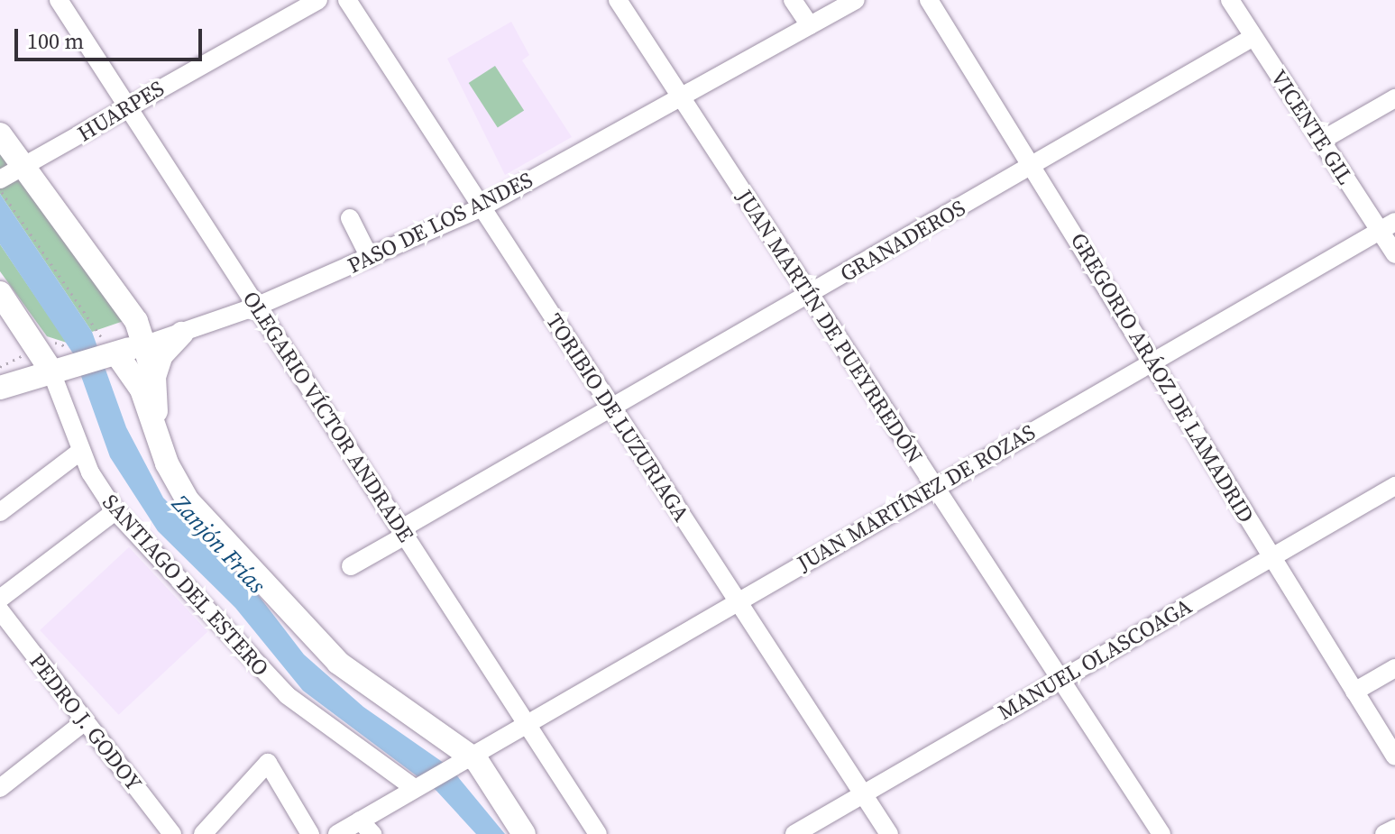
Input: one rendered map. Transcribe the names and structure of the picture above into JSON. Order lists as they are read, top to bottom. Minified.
{"streets":{"main road":["PASO DE LOS ANDES","SANTIAGO DEL ESTERO"],"street":["HUARPES","VICENTE GIL","GRANADEROS","JUAN MARTÍN DE PUEYRREDÓN","GREGORIO ARÁOZ DE LAMADRID","OLEGARIO VÍCTOR ANDRADE","TORIBIO DE LUZURIAGA","JUAN MARTÍNEZ DE ROZAS","MANUEL OLASCOAGA","PEDRO J. GODOY"]},"crossings":[["HUARPES","OLEGARIO VÍCTOR ANDRADE"],["VICENTE GIL","GRANADEROS"],["VICENTE GIL","JUAN MARTÍNEZ DE ROZAS"],["PASO DE LOS ANDES","JUAN MARTÍN DE PUEYRREDÓN"],["PASO DE LOS ANDES","OLEGARIO VÍCTOR ANDRADE"],["PASO DE LOS ANDES","TORIBIO DE LUZURIAGA"],["PASO DE LOS ANDES","SANTIAGO DEL ESTERO"],["GRANADEROS","JUAN MARTÍN DE PUEYRREDÓN"],["GRANADEROS","GREGORIO ARÁOZ DE LAMADRID"],["GRANADEROS","OLEGARIO VÍCTOR ANDRADE"],["GRANADEROS","TORIBIO DE LUZURIAGA"],["JUAN MARTÍN DE PUEYRREDÓN","JUAN MARTÍNEZ DE ROZAS"],["JUAN MARTÍN DE PUEYRREDÓN","MANUEL OLASCOAGA"],["GREGORIO ARÁOZ DE LAMADRID","JUAN MARTÍNEZ DE ROZAS"],["GREGORIO ARÁOZ DE LAMADRID","MANUEL OLASCOAGA"],["OLEGARIO VÍCTOR ANDRADE","JUAN MARTÍNEZ DE ROZAS"],["TORIBIO DE LUZURIAGA","JUAN MARTÍNEZ DE ROZAS"],["TORIBIO DE LUZURIAGA","MANUEL OLASCOAGA"],["JUAN MARTÍNEZ DE ROZAS","SANTIAGO DEL ESTERO"]],"water":["Zanjón Frías"],"scale_bar":"100 m"}
